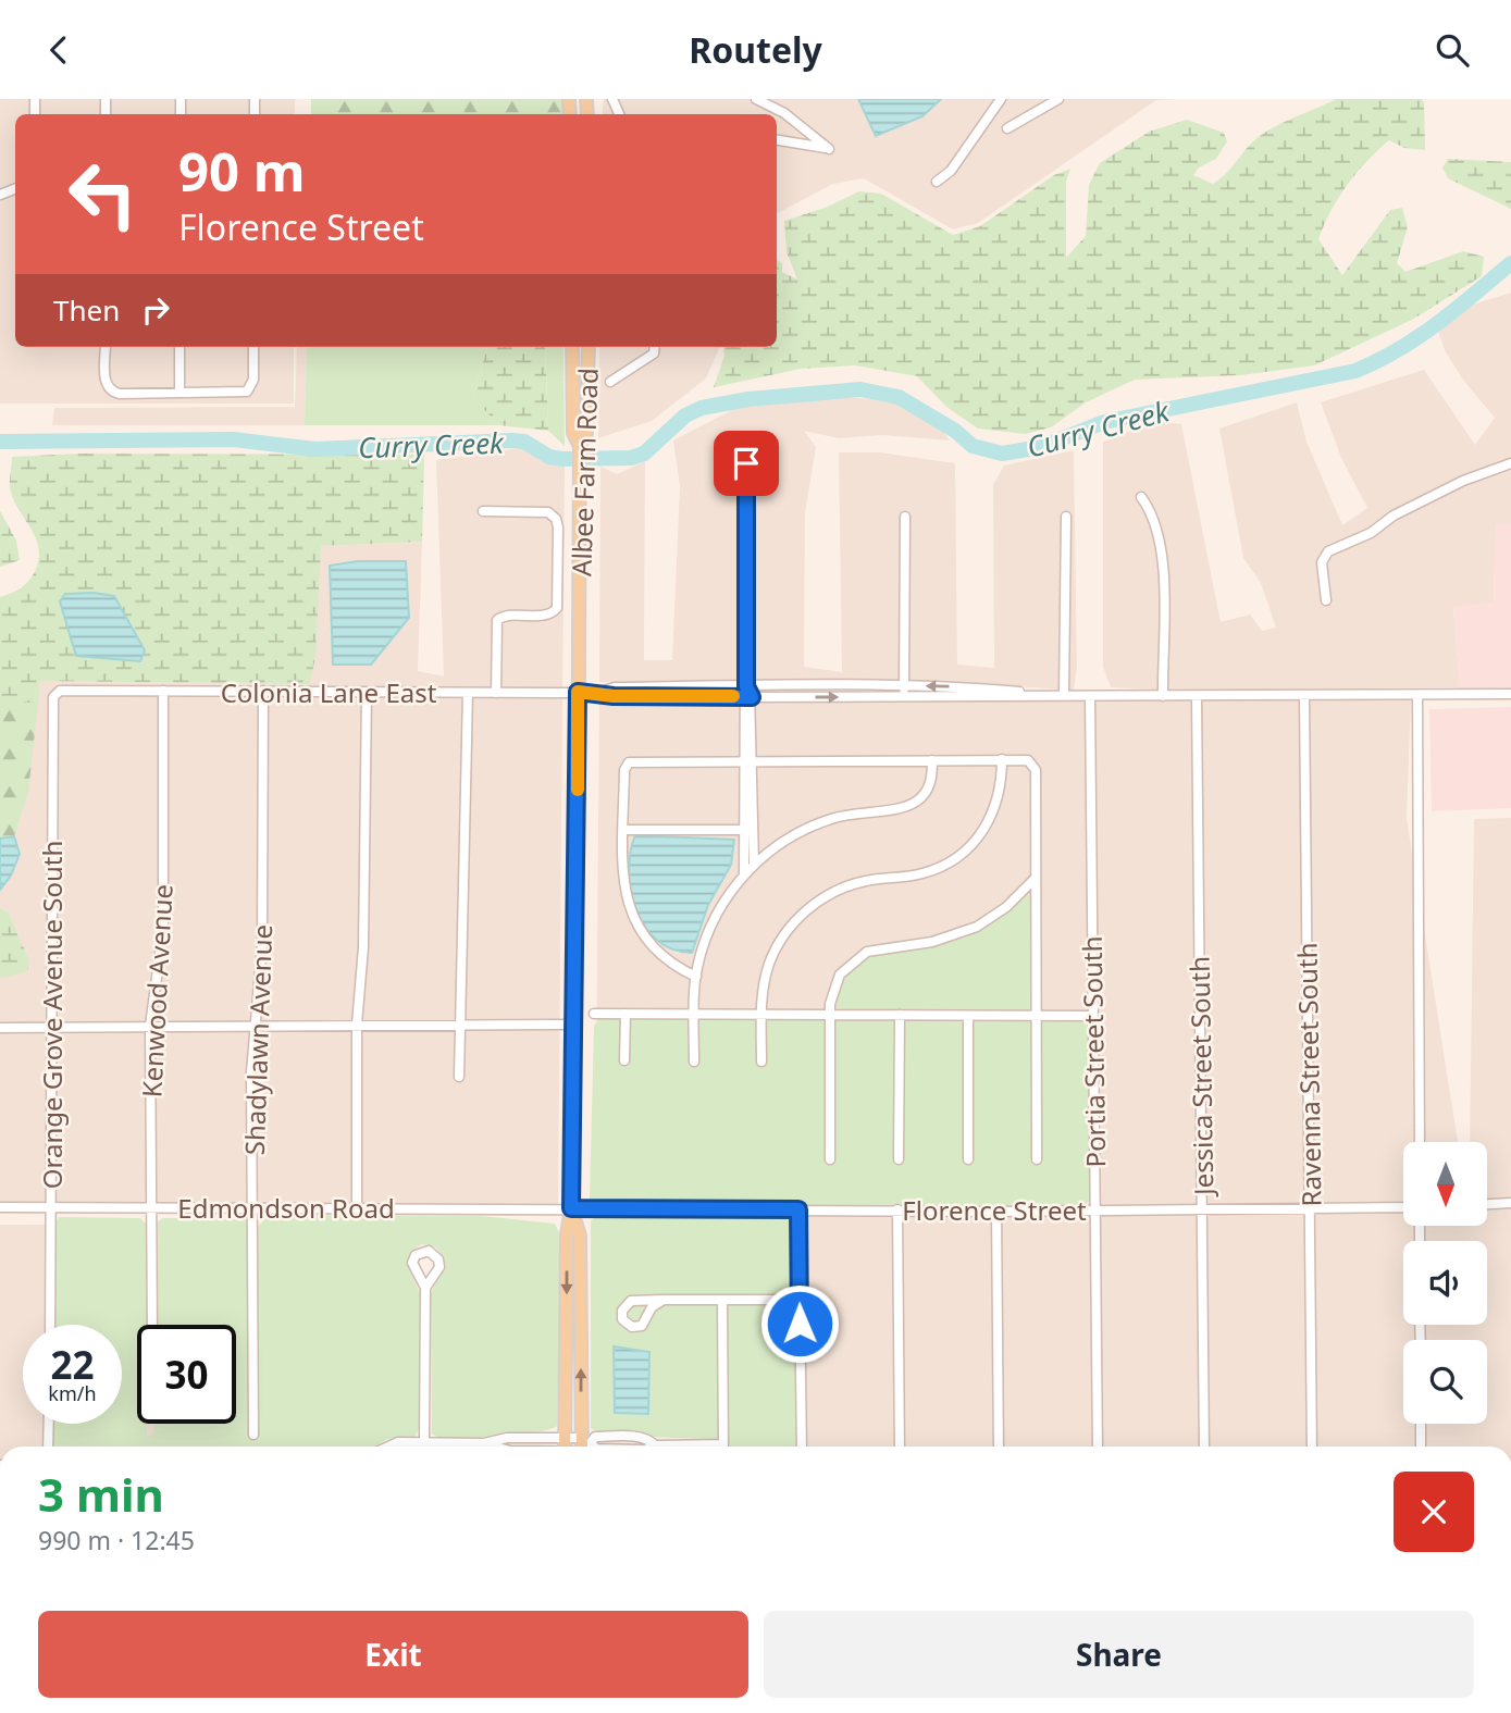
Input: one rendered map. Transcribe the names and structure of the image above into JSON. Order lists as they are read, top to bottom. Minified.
{"streets":{"main road":["Albee Farm Road"],"street":["Colonia Lane East","Kenwood Avenue","Orange Grove Avenue South","Shadylawn Avenue","Portia Street South","Ravenna Street South","Jessica Street South","Edmondson Road","Florence Street"]},"crossings":[["Albee Farm Road","Colonia Lane East"],["Albee Farm Road","Edmondson Road"],["Albee Farm Road","Florence Street"],["Colonia Lane East","Kenwood Avenue"],["Colonia Lane East","Orange Grove Avenue South"],["Colonia Lane East","Shadylawn Avenue"],["Colonia Lane East","Portia Street South"],["Colonia Lane East","Ravenna Street South"],["Colonia Lane East","Jessica Street South"],["Kenwood Avenue","Edmondson Road"],["Orange Grove Avenue South","Edmondson Road"],["Shadylawn Avenue","Edmondson Road"],["Portia Street South","Florence Street"],["Ravenna Street South","Florence Street"],["Jessica Street South","Florence Street"],["Edmondson Road","Florence Street"]],"water":["Curry Creek"],"north":"bottom","page":{"header":"Routely","turn":["90 m","Florence Street"],"then":"Then","speed":"22 km/h","limit":"30","heading":["3 min","990 m · 12:45"],"buttons":["Exit","Share"]}}
